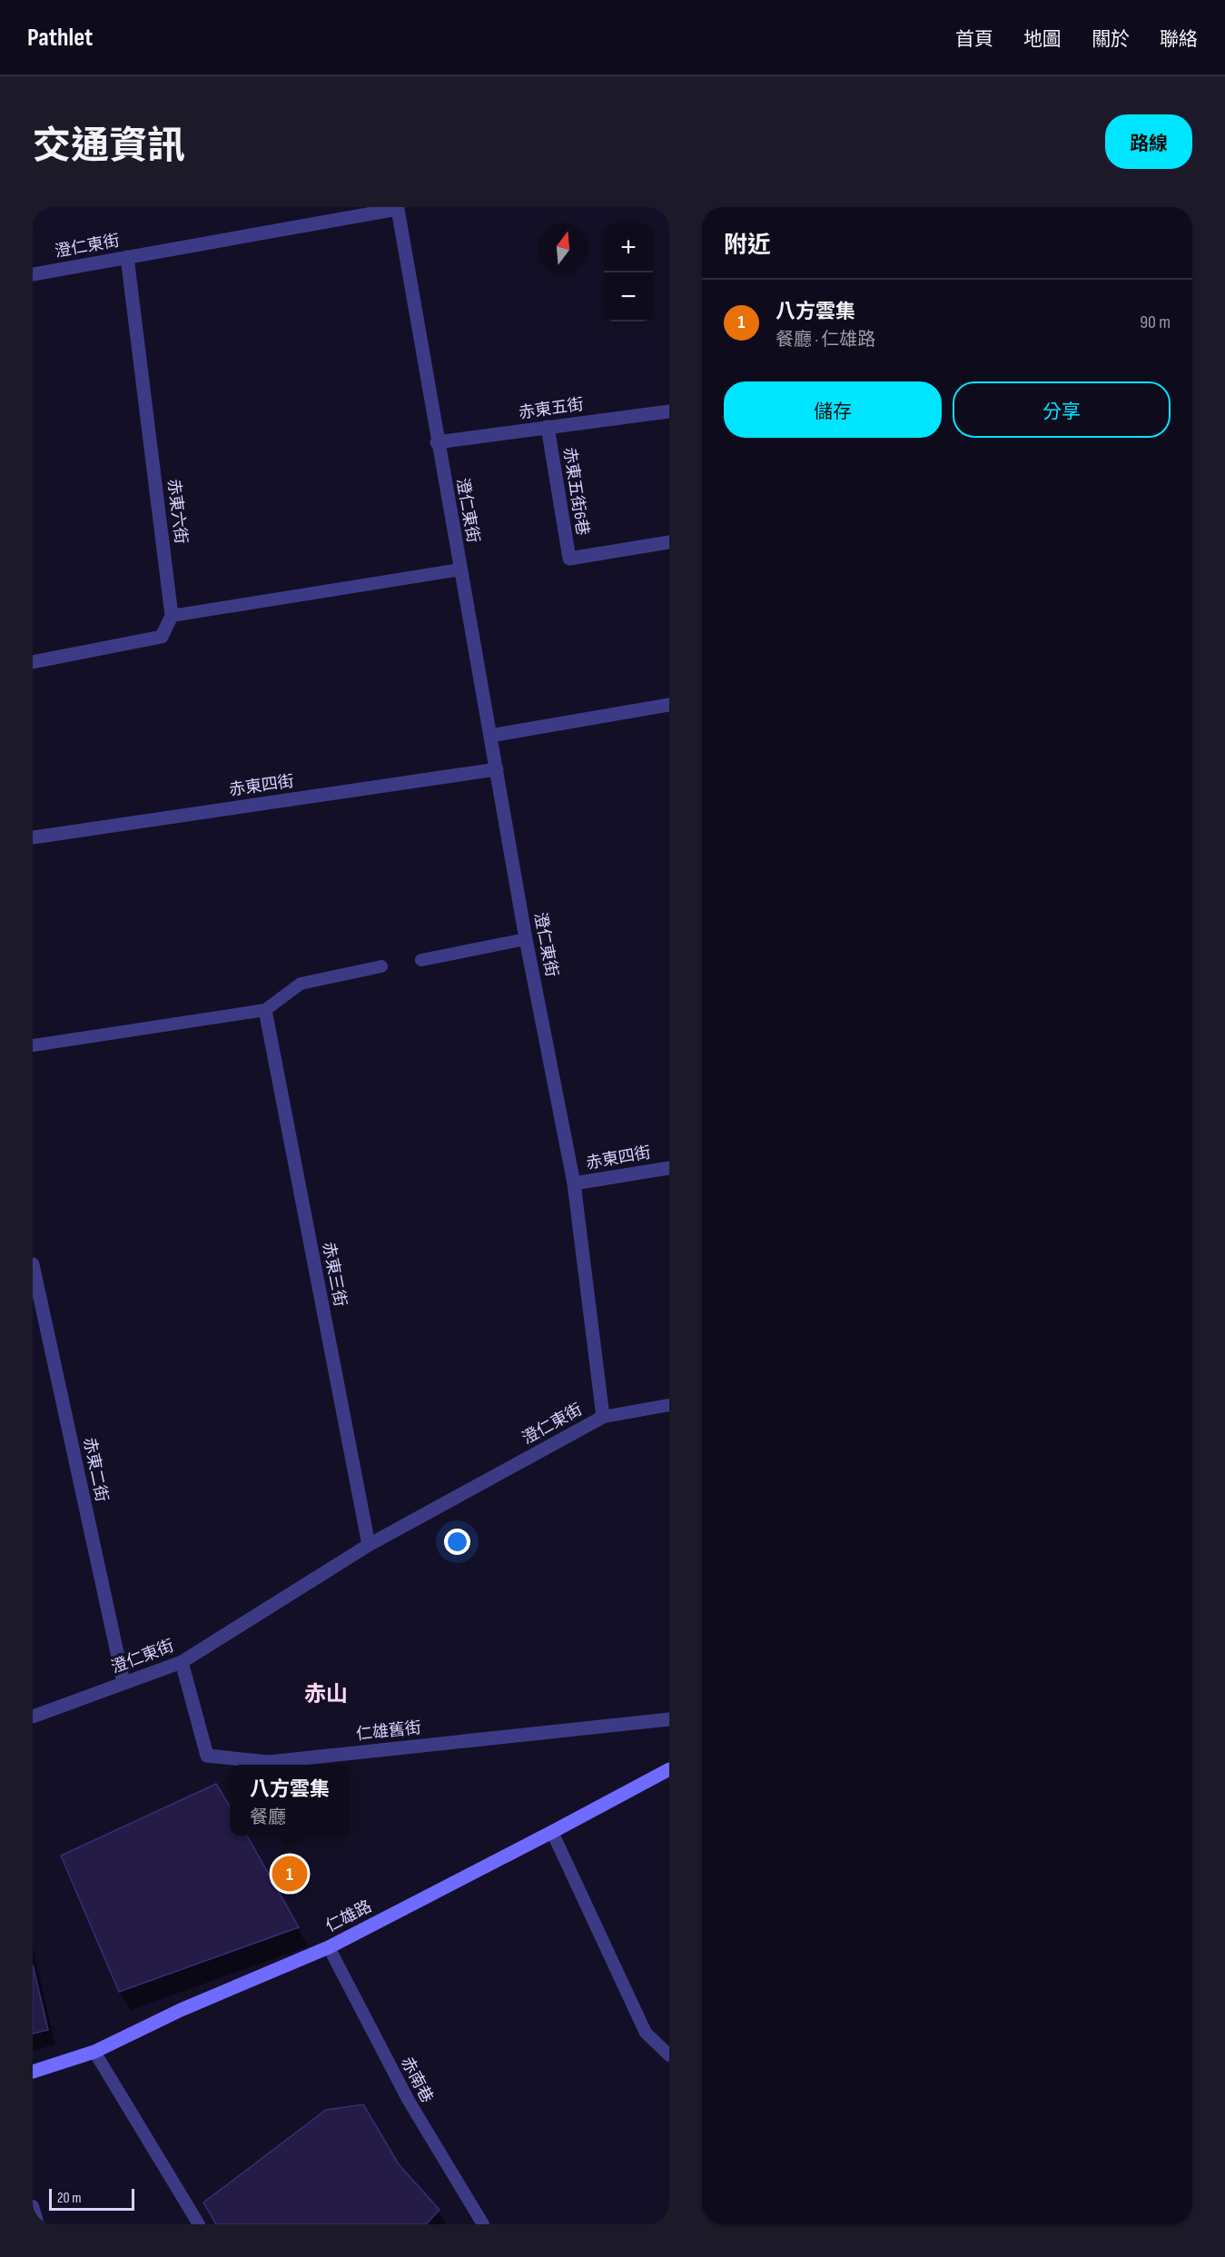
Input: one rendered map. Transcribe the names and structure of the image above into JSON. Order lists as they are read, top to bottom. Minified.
{"streets":{"street":["澄仁東街","赤東五街","赤東五街6巷","赤東六街","赤東四街","赤東三街","赤東二街","仁雄舊街","仁雄路"],"lane":["赤南巷"]},"crossings":[["澄仁東街","赤東五街"],["澄仁東街","赤東六街"],["澄仁東街","赤東四街"],["澄仁東街","赤東三街"],["澄仁東街","赤東二街"],["澄仁東街","仁雄舊街"],["赤東五街","赤東五街6巷"],["仁雄路","赤南巷"]],"districts":["赤山"],"scale_bar":"20 m","north":"top","page":{"header":"Pathlet","nav":["首頁","地圖","關於","聯絡"],"title":"交通資訊","buttons":["路線",["儲存","分享"]],"heading":"附近","map_buttons":["+","−"],"list":[{"mark":"1","name":"八方雲集","note":"餐廳 · 仁雄路","value":"90 m"}],"popup":["八方雲集","餐廳"],"pins":"1","scale":"20 m"}}
